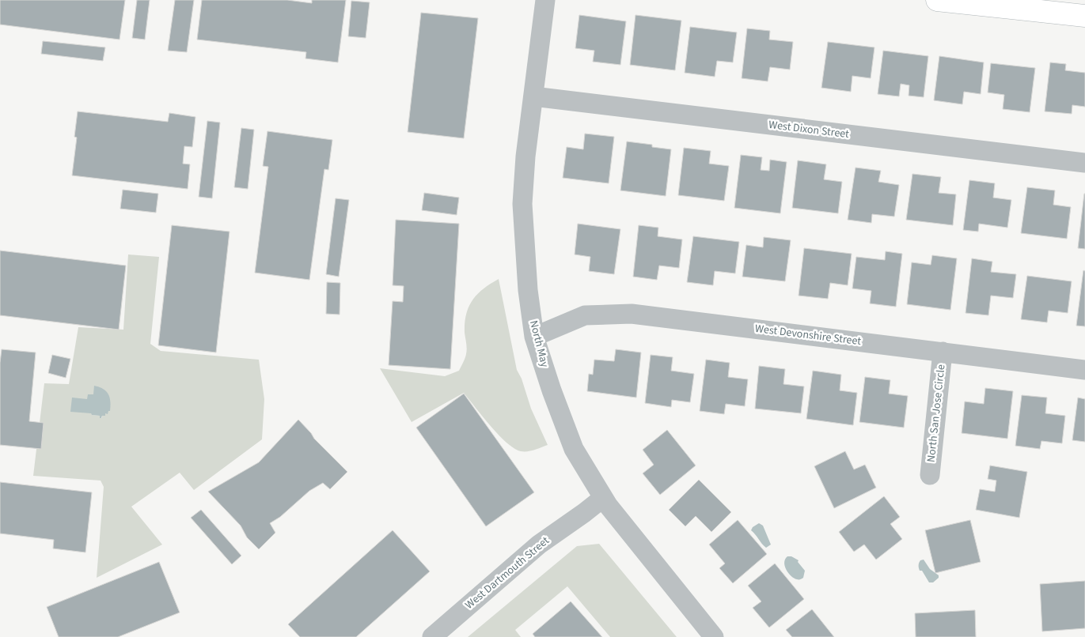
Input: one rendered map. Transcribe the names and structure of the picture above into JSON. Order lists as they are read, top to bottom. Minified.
{"streets":{"street":["West Dixon Street","West Devonshire Street","North May","North San Jose Circle","West Dartmouth Street"]},"crossings":[["West Dixon Street","North May"],["West Devonshire Street","North May"],["West Devonshire Street","North San Jose Circle"],["North May","West Dartmouth Street"]]}
